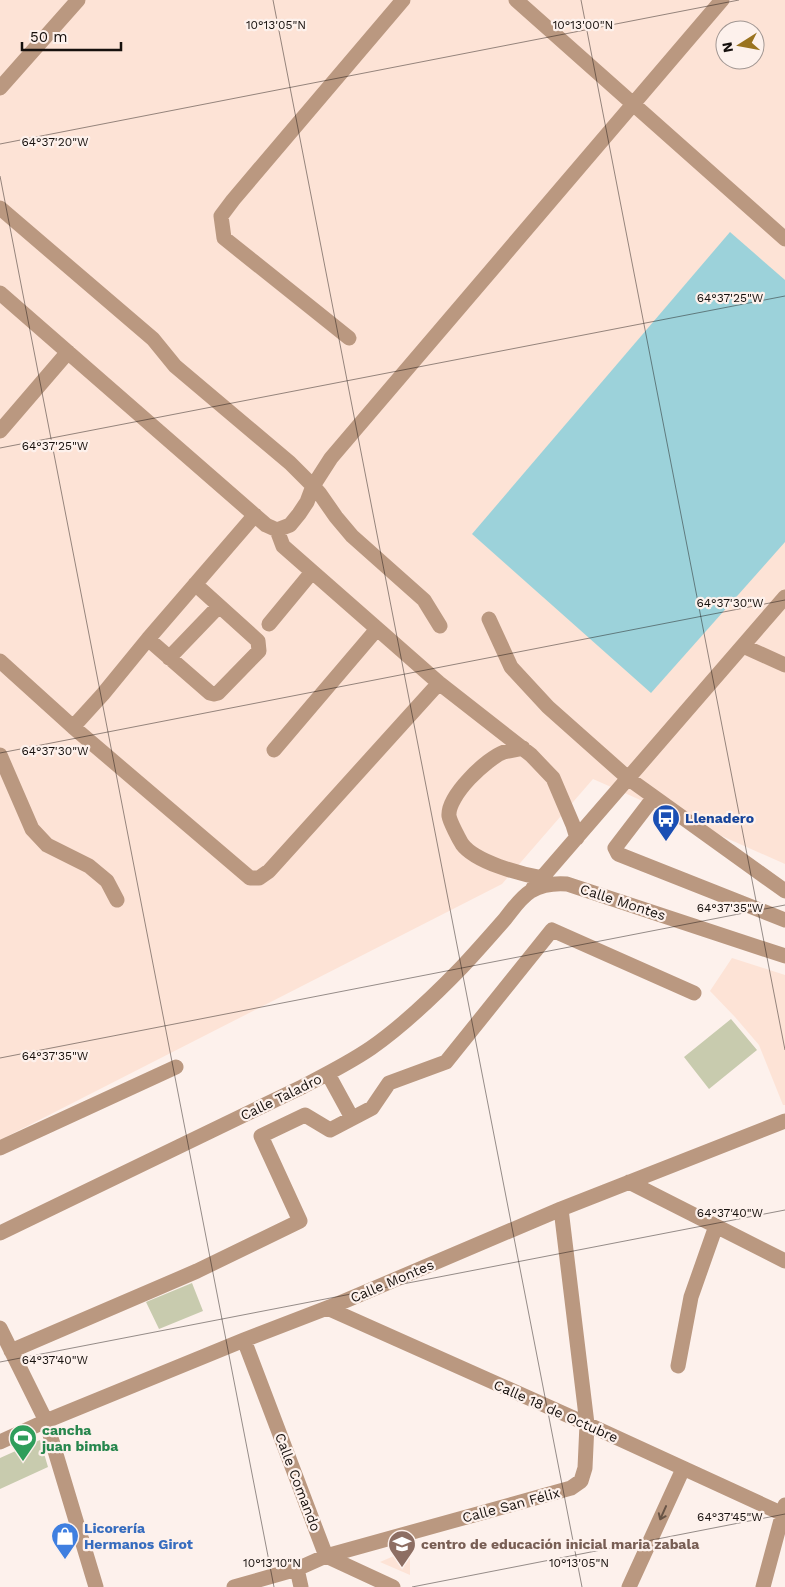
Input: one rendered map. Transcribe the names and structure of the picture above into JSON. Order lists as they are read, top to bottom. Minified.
{"streets":{"street":["Calle Montes","Calle Taladro","Calle 18 de Octubre","Calle Comando","Calle San Félix"]},"crossings":[["Calle Montes","Calle Taladro"],["Calle Montes","Calle 18 de Octubre"],["Calle Montes","Calle Comando"],["Calle Montes","Calle San Félix"],["Calle 18 de Octubre","Calle San Félix"],["Calle Comando","Calle San Félix"]],"places":{"bus stop":["Llenadero"],"sports":["cancha juan bimba"],"shop":["Licorería Hermanos Girot"],"school or university":["centro de educación inicial maria zabala"]},"scale_bar":"50 m","north":"left","coordinates":["10°13'05\"N","10°13'00\"N","64°37'20\"W","64°37'25\"W","64°37'30\"W","64°37'35\"W","64°37'40\"W","64°37'45\"W","10°13'10\"N"]}
